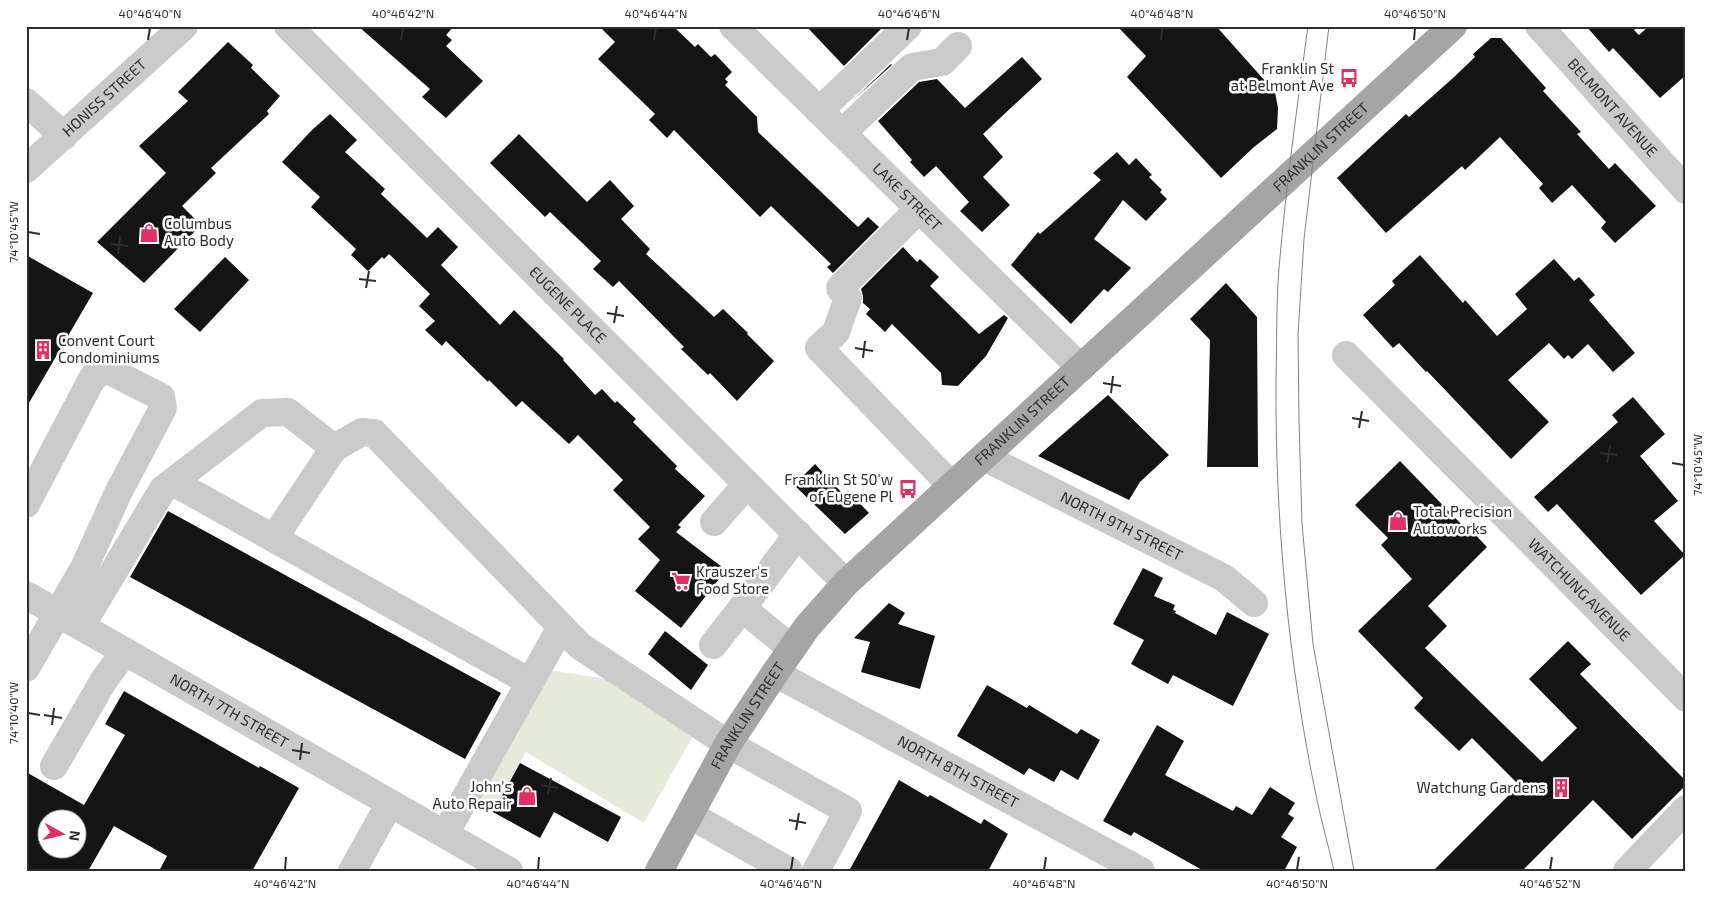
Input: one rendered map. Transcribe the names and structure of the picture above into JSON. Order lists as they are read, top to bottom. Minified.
{"streets":{"main road":["FRANKLIN STREET"],"street":["HONISS STREET","BELMONT AVENUE","LAKE STREET","EUGENE PLACE","NORTH 9TH STREET","WATCHUNG AVENUE","NORTH 7TH STREET","NORTH 8TH STREET"]},"crossings":[["FRANKLIN STREET","LAKE STREET"],["FRANKLIN STREET","EUGENE PLACE"],["FRANKLIN STREET","NORTH 9TH STREET"],["FRANKLIN STREET","NORTH 8TH STREET"]],"places":{"bus stop":["Franklin St at Belmont Ave","Franklin St 50'w of Eugene Pl"],"shop":["Columbus Auto Body","Total Precision Autoworks","John's Auto Repair"],"building":["Convent Court Condominiums","Watchung Gardens"],"supermarket":["Krauszer's Food Store"]},"north":"right","coordinates":["40°46'40\"N","40°46'42\"N","40°46'44\"N","40°46'46\"N","40°46'48\"N","40°46'50\"N","74°10'45\"W","74°10'40\"W","40°46'52\"N"]}
